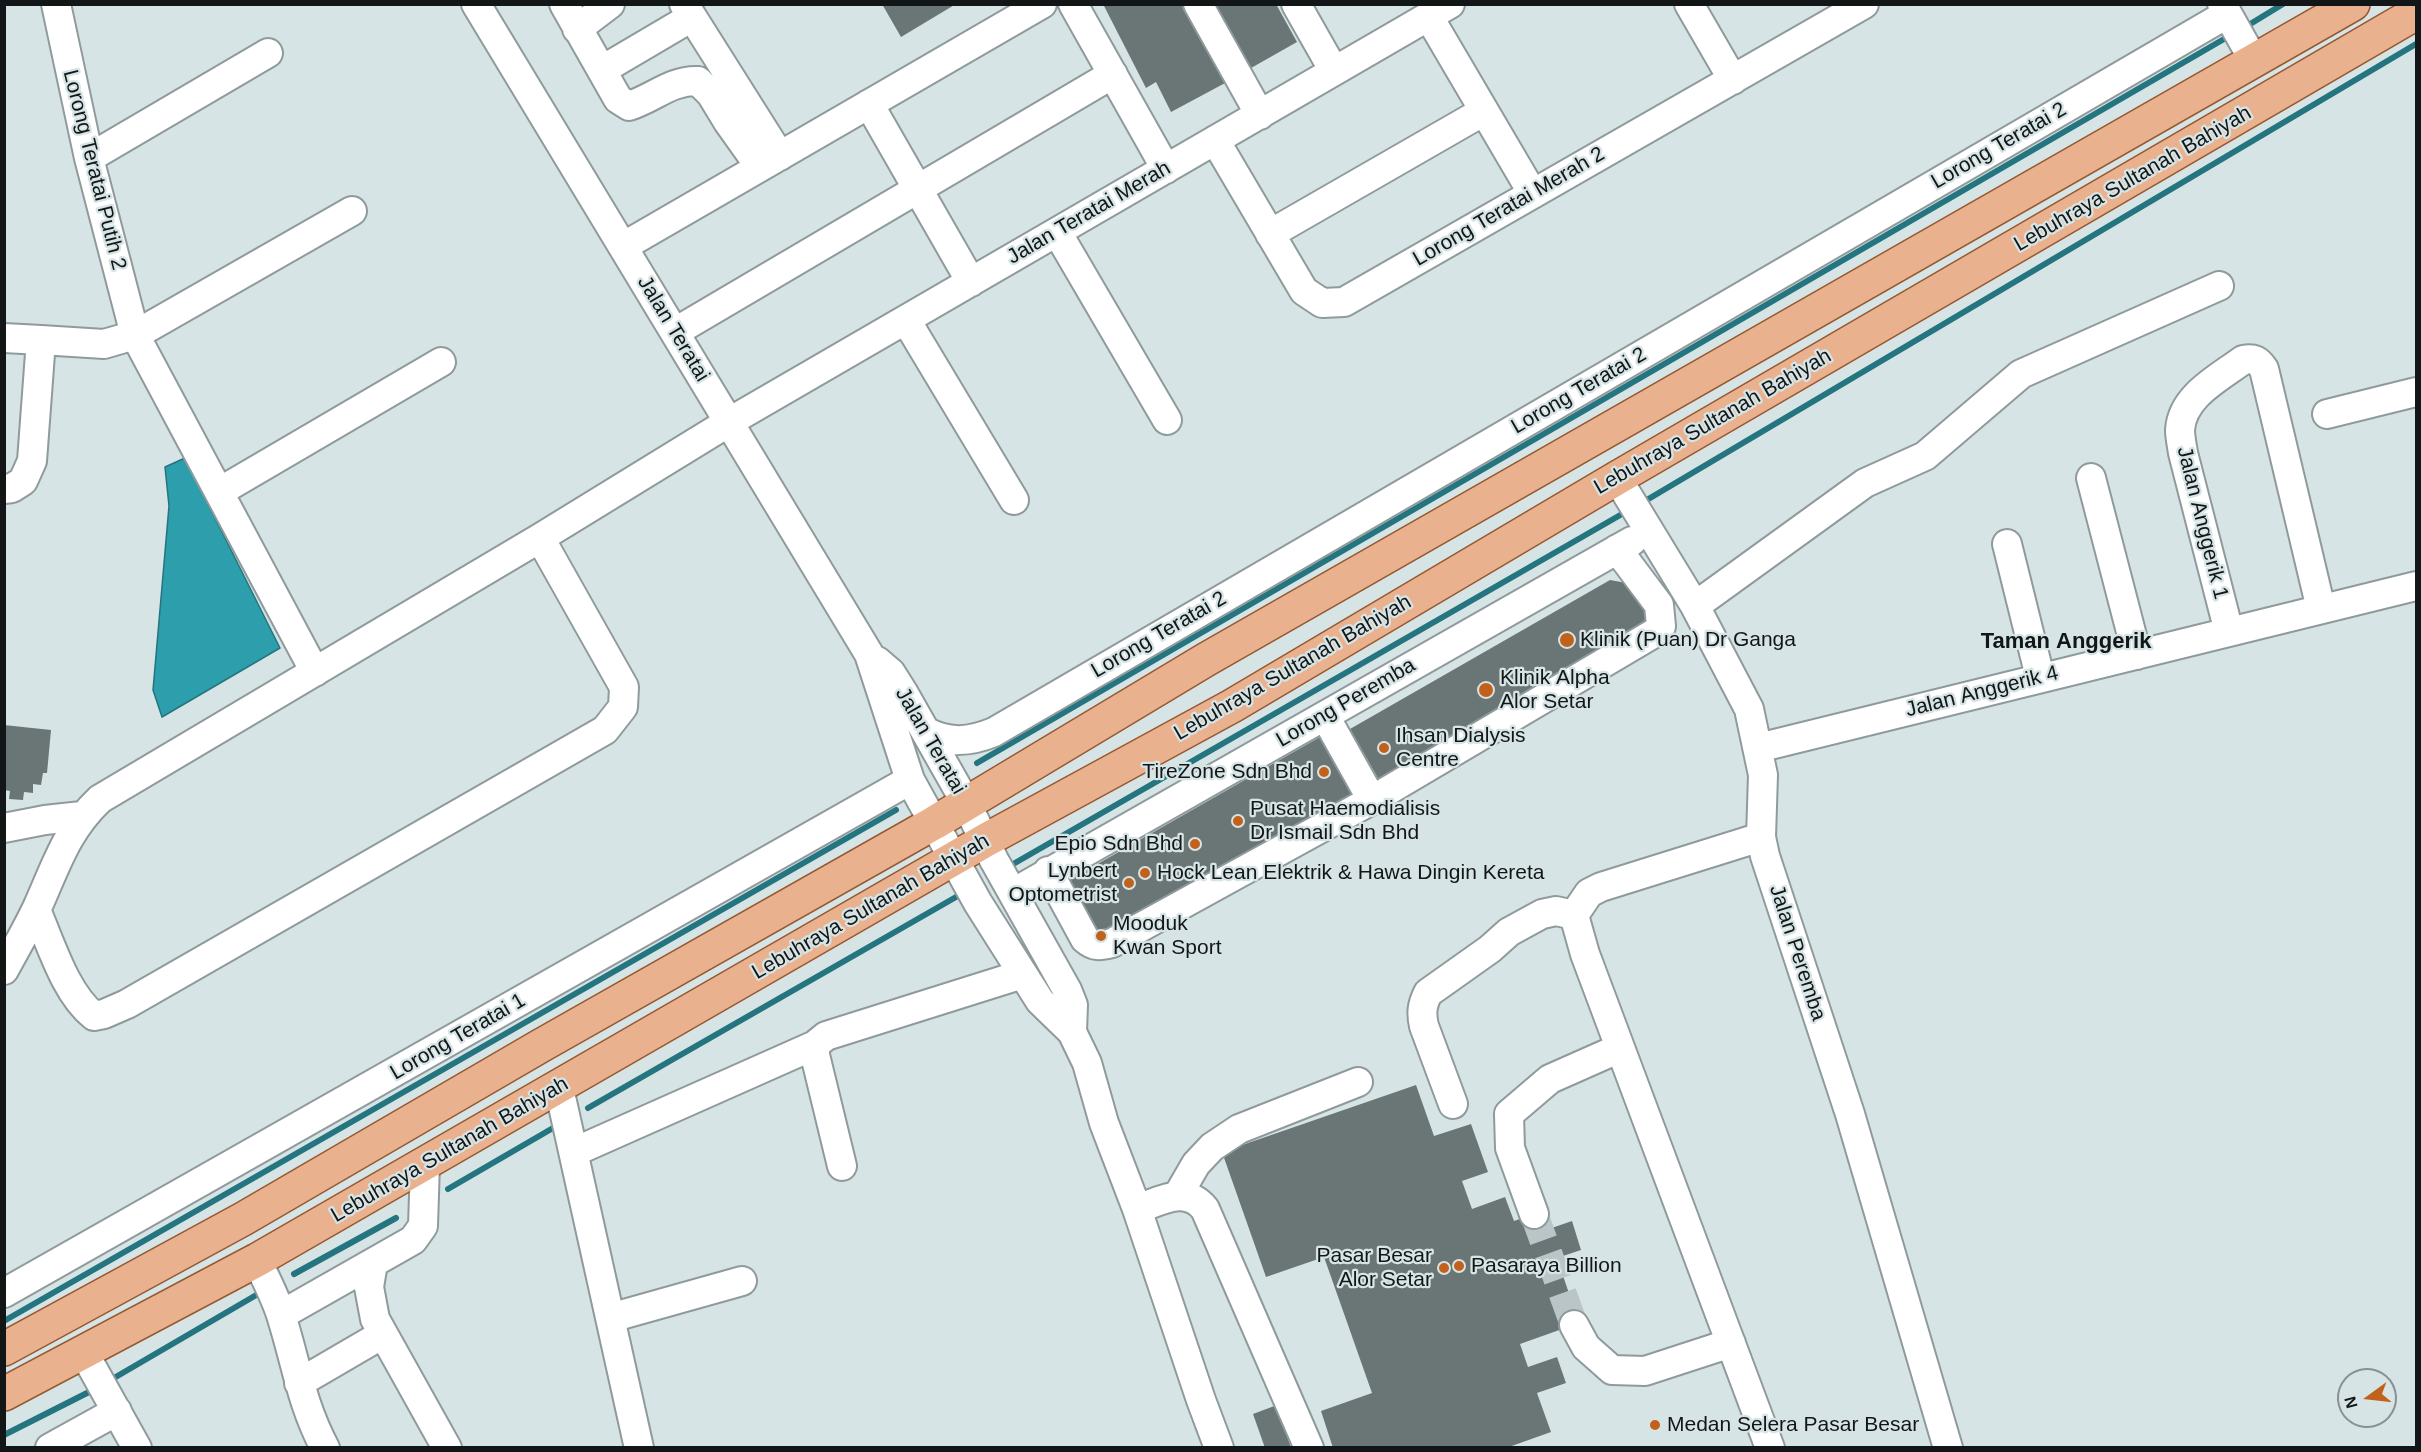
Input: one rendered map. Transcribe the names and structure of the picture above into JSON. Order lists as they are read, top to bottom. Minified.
{"streets":{"main road":["Lebuhraya Sultanah Bahiyah"],"street":["Lorong Teratai 2","Lorong Teratai Putih 2","Lorong Teratai Merah 2","Jalan Teratai Merah","Jalan Teratai","Jalan Anggerik 1","Jalan Anggerik 4","Lorong Peremba","Jalan Peremba","Lorong Teratai 1"]},"crossings":[["Lorong Teratai 2","Jalan Teratai"],["Lorong Teratai Putih 2","Jalan Teratai Merah"],["Lebuhraya Sultanah Bahiyah","Jalan Teratai"],["Lebuhraya Sultanah Bahiyah","Lorong Peremba"],["Lebuhraya Sultanah Bahiyah","Jalan Peremba"],["Lorong Teratai Merah 2","Jalan Teratai Merah"],["Jalan Teratai Merah","Jalan Teratai"],["Jalan Teratai","Lorong Peremba"],["Jalan Teratai","Lorong Teratai 1"],["Jalan Anggerik 1","Jalan Anggerik 4"],["Jalan Anggerik 4","Jalan Peremba"],["Lorong Peremba","Jalan Peremba"]],"districts":["Taman Anggerik"],"places":["Klinik (Puan) Dr Ganga","Klinik Alpha Alor Setar","Ihsan Dialysis Centre","TireZone Sdn Bhd","Pusat Haemodialisis Dr Ismail Sdn Bhd","Epio Sdn Bhd","Hock Lean Elektrik & Hawa Dingin Kereta","Lynbert Optometrist","Mooduk Kwan Sport","Pasaraya Billion","Pasar Besar Alor Setar","Medan Selera Pasar Besar"],"north":"left"}
